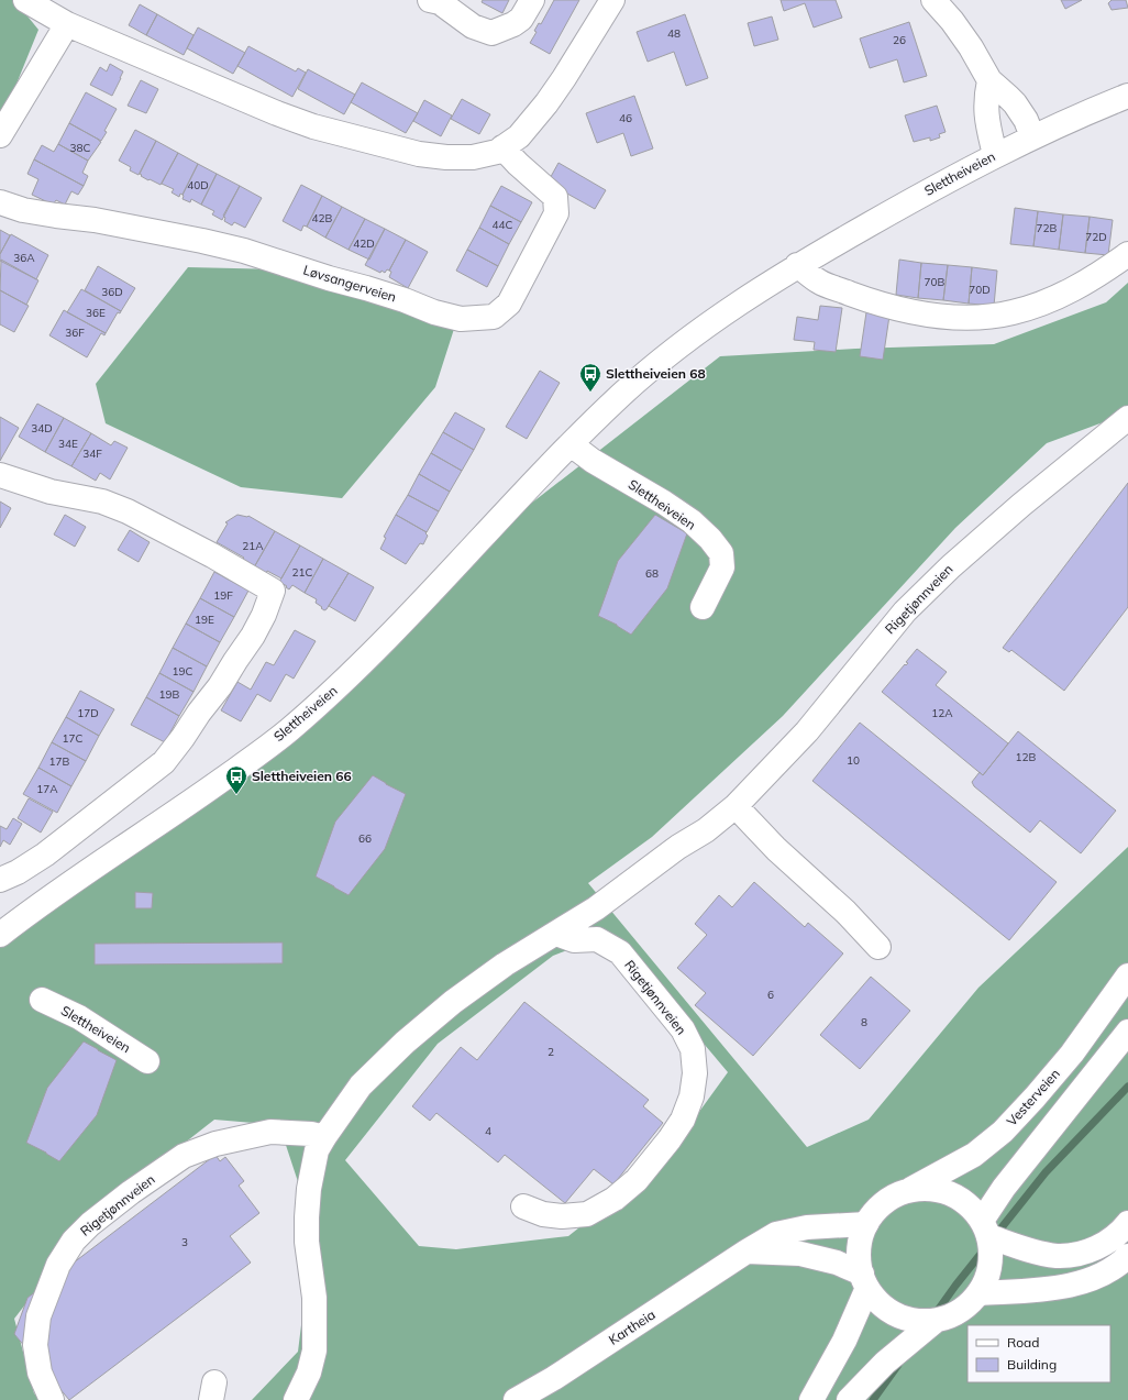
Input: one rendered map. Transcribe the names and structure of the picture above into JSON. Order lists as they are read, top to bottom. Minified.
{"streets":{"main road":["Slettheiveien","Løvsangerveien","Rigetjønnveien","Vesterveien","Kartheia"]},"crossings":[["Vesterveien","Kartheia"]],"places":{"bus stop":["Slettheiveien 68","Slettheiveien 66"]},"house_numbers":["48","26","46","38C","40D","42B","44C","72B","72D","42D","36A","70B","70D","36D","36E","36F","34D","34E","34F","21A","21C","68","19F","19E","19C","19B","17D","12A","17C","12B","10","17B","17A","66","6","8","2","4","3"],"legend":["Road","Building"]}
